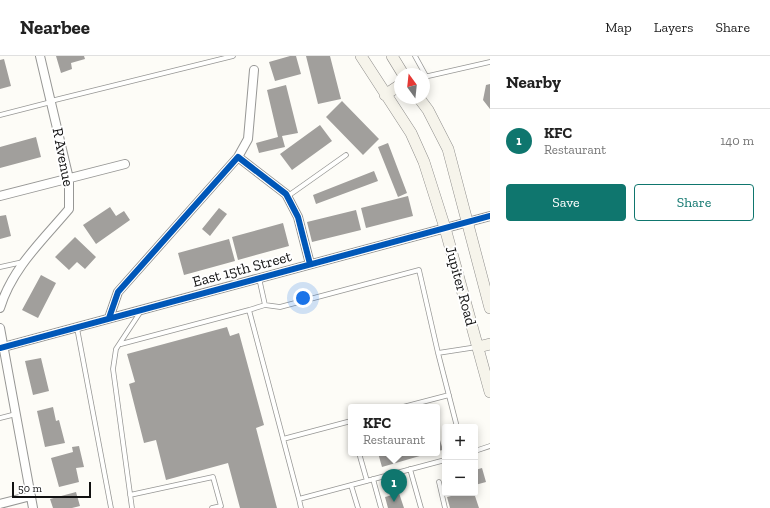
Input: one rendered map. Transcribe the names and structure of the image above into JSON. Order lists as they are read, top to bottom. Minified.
{"streets":{"main road":["Jupiter Road"],"street":["R Avenue","East 15th Street"]},"crossings":[["East 15th Street","Jupiter Road"]],"scale_bar":"50 m","north":"top","page":{"header":"Nearbee","nav":["Map","Layers","Share"],"heading":"Nearby","list":[{"mark":"1","name":"KFC","note":"Restaurant","value":"140 m"}],"buttons":["Save","Share"],"popup":["KFC","Restaurant"],"map_buttons":["+","−"],"pins":"1","scale":"50 m"}}
